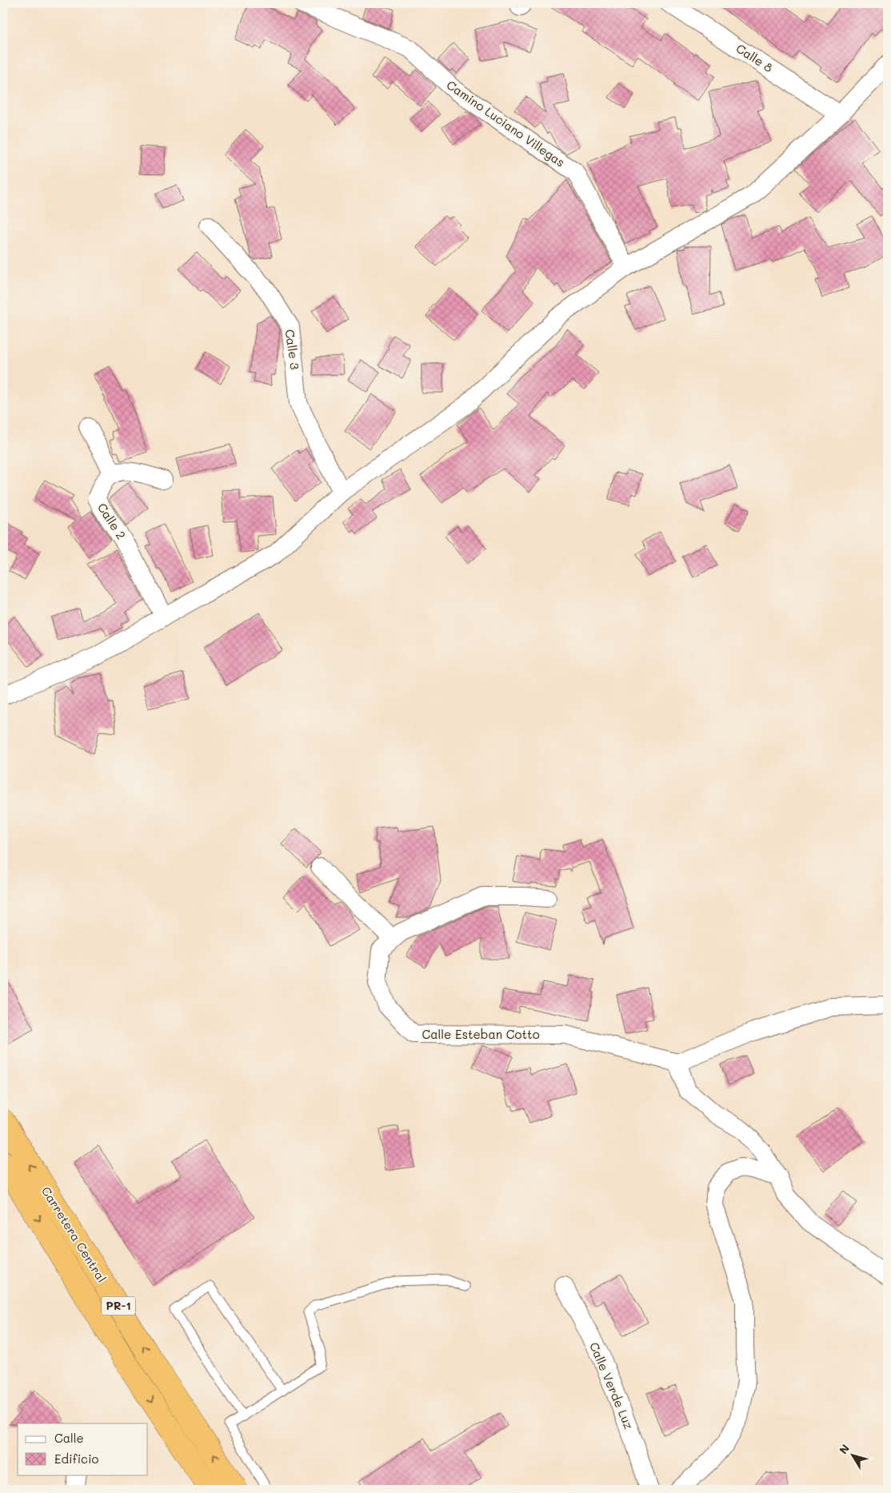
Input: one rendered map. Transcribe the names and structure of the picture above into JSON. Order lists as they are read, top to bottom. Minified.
{"streets":{"highway":["Carretera Central","PR-1"],"street":["Calle 8","Camino Luciano Villegas","Calle 3","Calle 2","Calle Esteban Cotto","Calle Verde Luz"]},"legend":["Calle","Edificio"],"north":"top left"}
